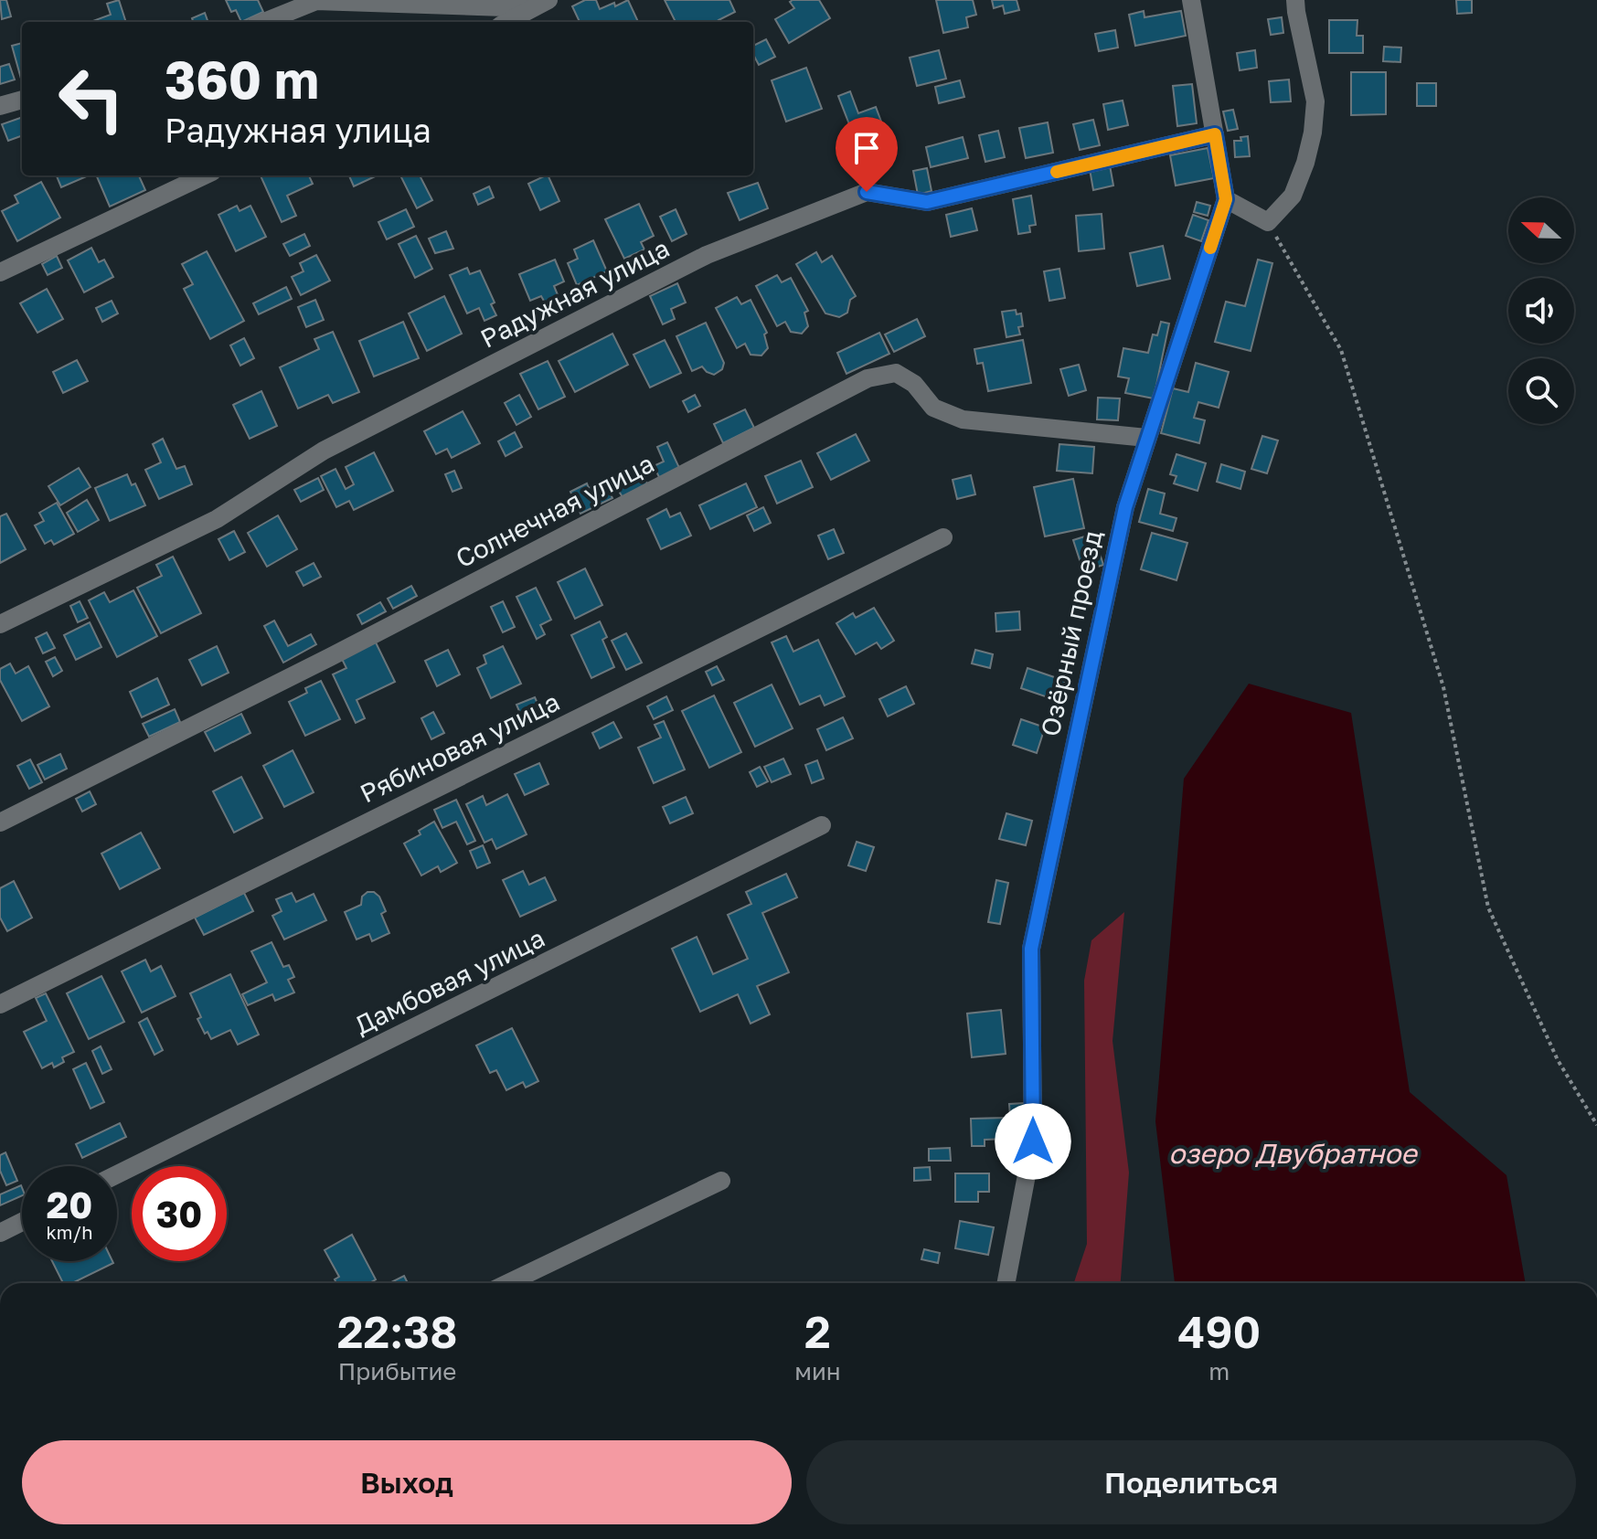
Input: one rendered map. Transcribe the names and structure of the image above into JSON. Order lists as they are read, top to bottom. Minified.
{"streets":{"street":["Радужная улица","Солнечная улица","Озёрный проезд","Рябиновая улица","Дамбовая улица"]},"crossings":[["Радужная улица","Озёрный проезд"],["Солнечная улица","Озёрный проезд"]],"water":["озеро Двубратное"],"north":"left","page":{"turn":["360 m","Радужная улица"],"speed":"20 km/h","limit":"30","eta":["22:38","Прибытие","2","мин","490","m"],"buttons":["Выход","Поделиться"]}}
